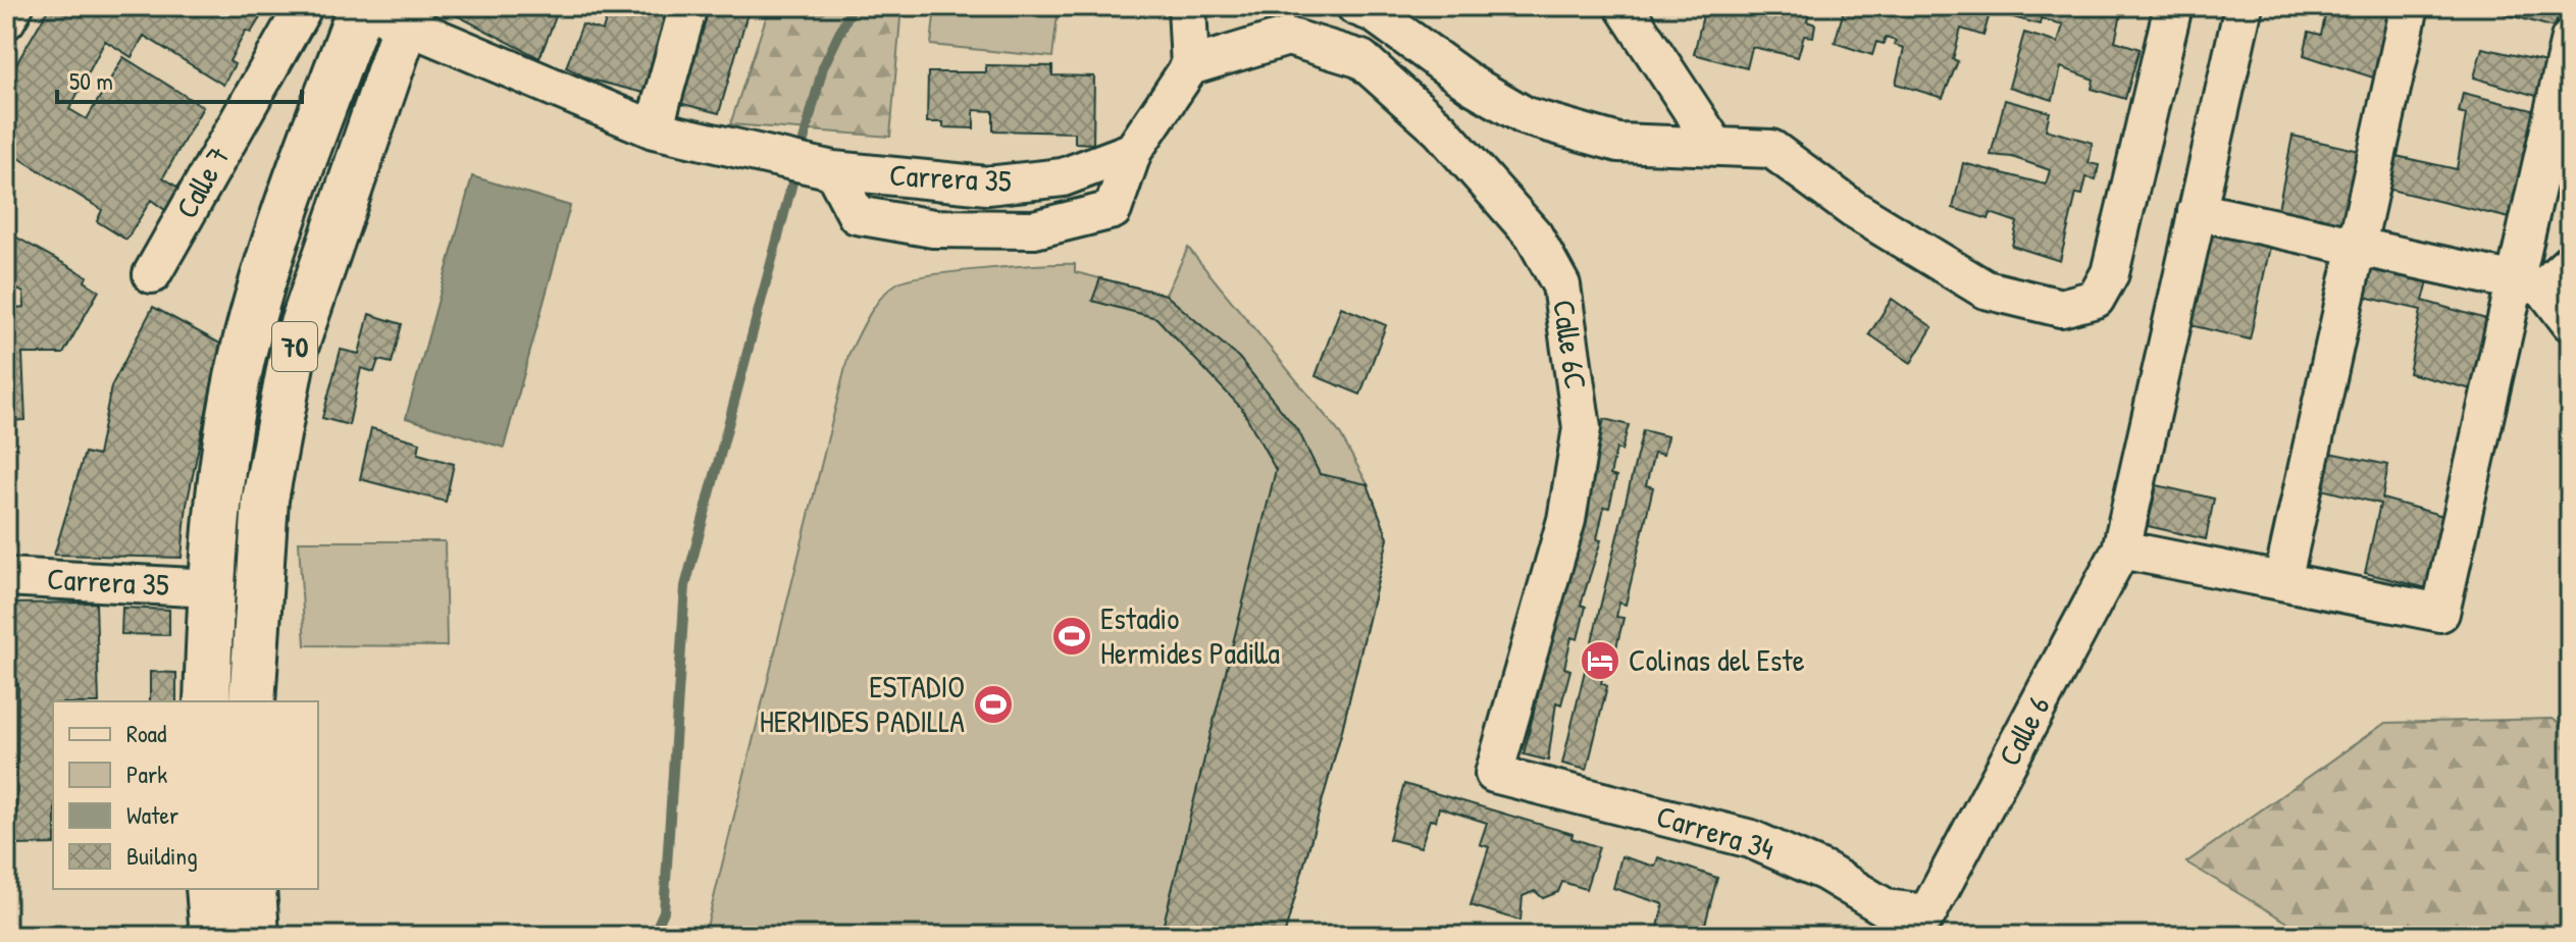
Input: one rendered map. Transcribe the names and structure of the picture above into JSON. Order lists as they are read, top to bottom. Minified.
{"streets":{"main road":["70"],"street":["Carrera 35","Calle 7","Calle 6C","Calle 6","Carrera 34"]},"crossings":[["Carrera 35","70"],["Calle 6C","Carrera 34"],["Calle 6","Carrera 34"]],"places":{"sports":["Estadio Hermides Padilla","ESTADIO HERMIDES PADILLA"],"hotel":["Colinas del Este"]},"legend":["Road","Park","Water","Building"],"scale_bar":"50 m"}
